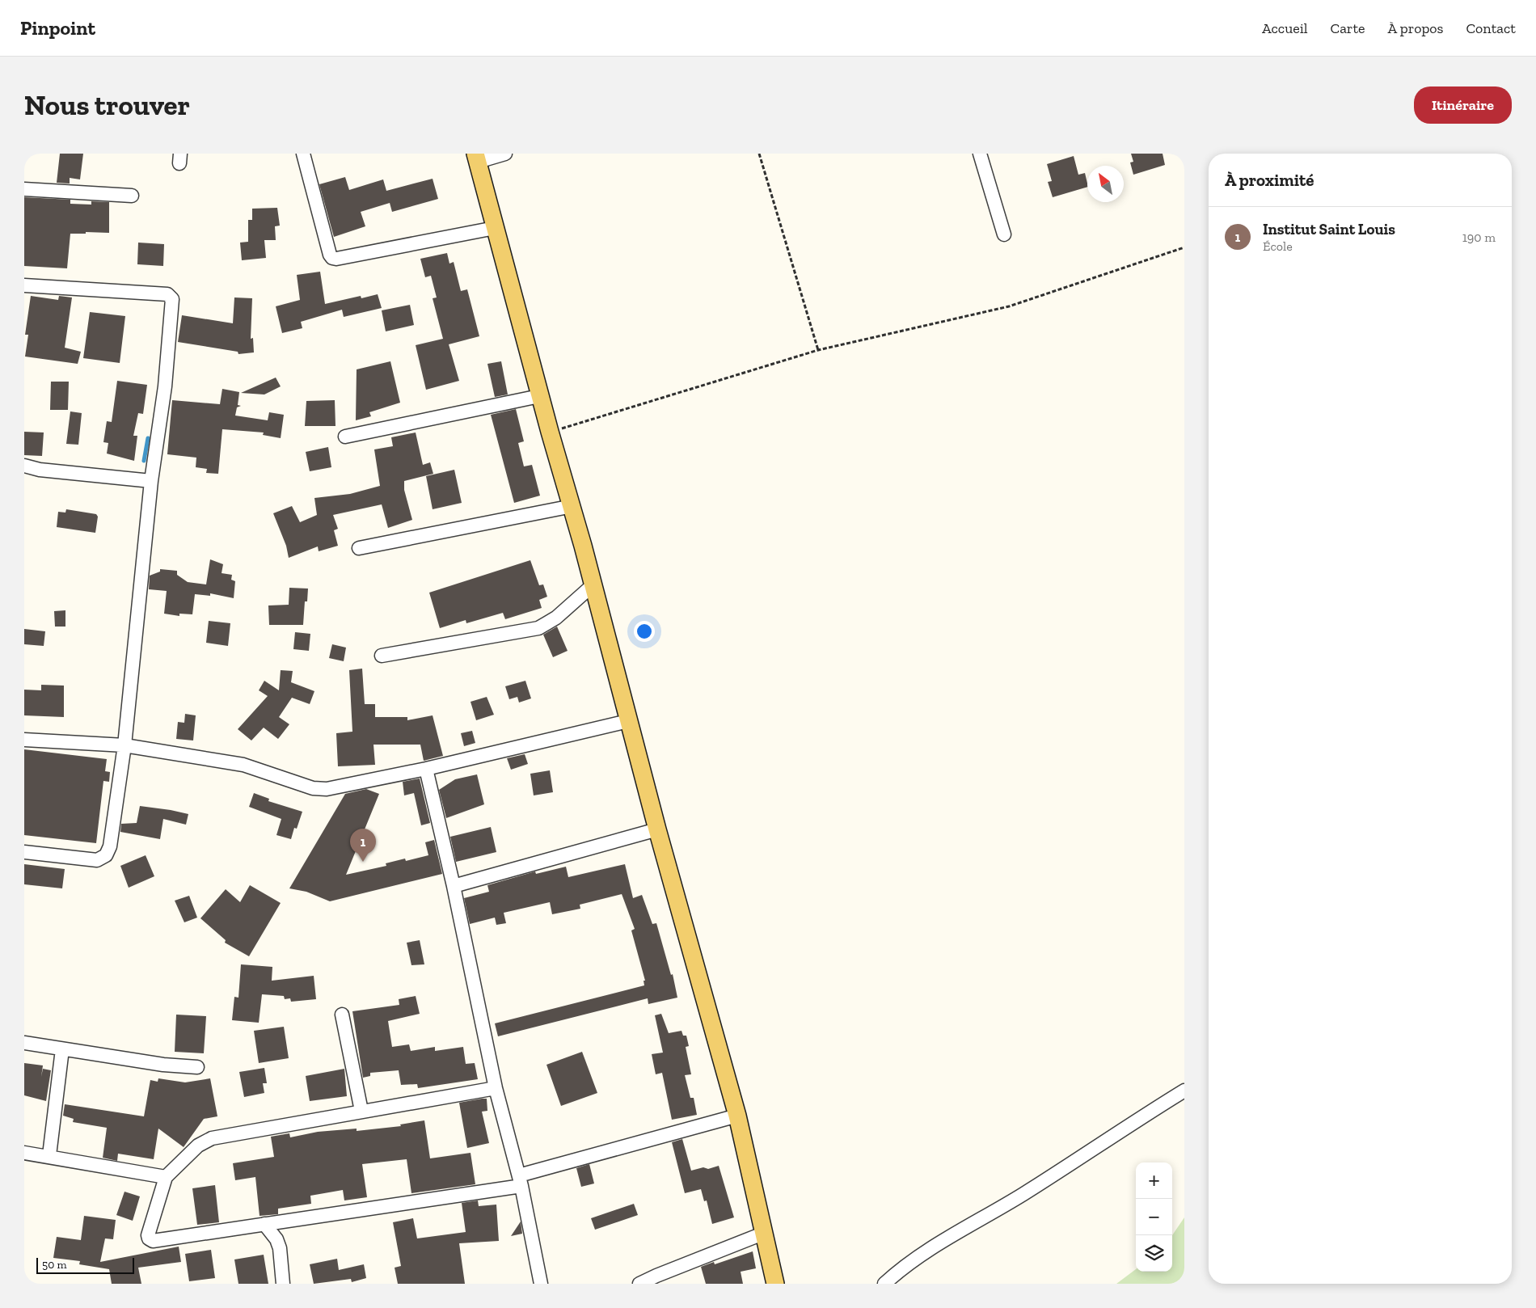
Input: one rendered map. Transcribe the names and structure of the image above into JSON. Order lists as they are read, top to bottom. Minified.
{"scale_bar":"50 m","north":"top left","page":{"header":"Pinpoint","nav":["Accueil","Carte","À propos","Contact"],"buttons":"Itinéraire","title":"Nous trouver","heading":"À proximité","list":[{"mark":"1","name":"Institut Saint Louis","note":"École","value":"190 m"}],"pins":"1","map_buttons":["+","−"],"scale":"50 m"}}
